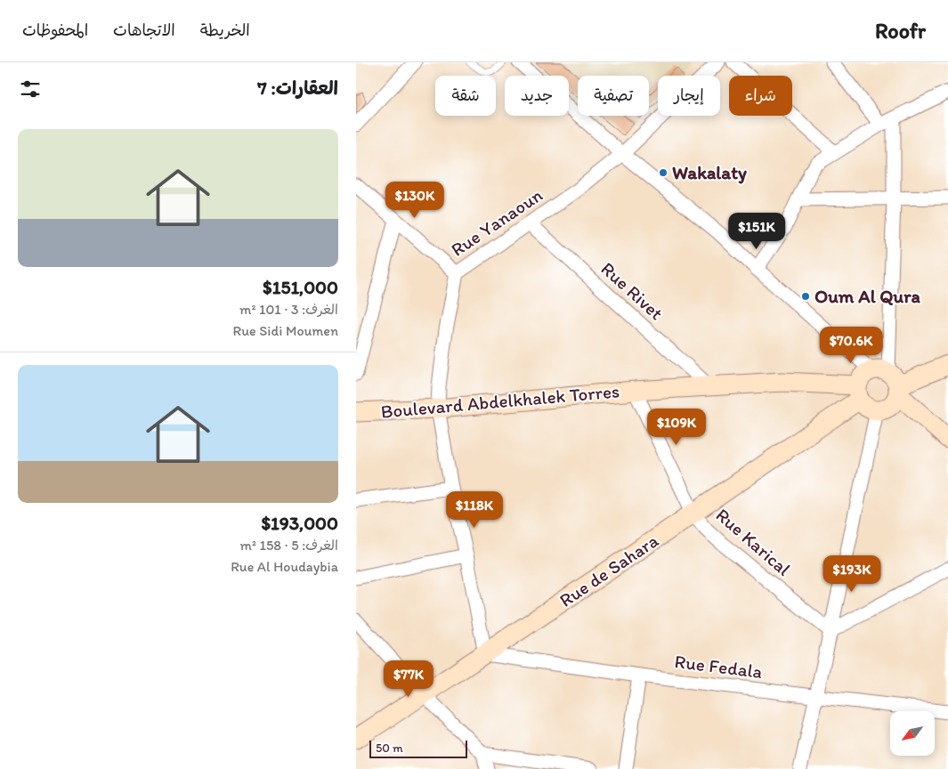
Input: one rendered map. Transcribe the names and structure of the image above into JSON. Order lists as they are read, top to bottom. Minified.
{"streets":{"street":["Rue Yanaoun","Rue Rivet","Boulevard Abdelkhalek Torres","Rue Karical","Rue de Sahara","Rue Fedala"]},"crossings":[["Rue Yanaoun","Rue Rivet"],["Rue Rivet","Boulevard Abdelkhalek Torres"],["Boulevard Abdelkhalek Torres","Rue Karical"],["Boulevard Abdelkhalek Torres","Rue de Sahara"],["Rue Karical","Rue de Sahara"],["Rue de Sahara","Rue Fedala"]],"places":["Wakalaty","Oum Al Qura"],"scale_bar":"50 m","north":"bottom left","page":{"header":"Roofr","nav":["الخريطة","الاتجاهات","المحفوظات"],"heading":"العقارات: 7","chip":["شراء","إيجار","تصفية","جديد","شقة"],"list":[{"name":"$151,000","note":"الغرف: 3 · 101 m² · Rue Sidi Moumen"},{"name":"$193,000","note":"الغرف: 5 · 158 m² · Rue Al Houdaybia"}],"price":["$130K","$151K","$70.6K","$109K","$118K","$193K","$77K"],"scale":"50 m"}}
